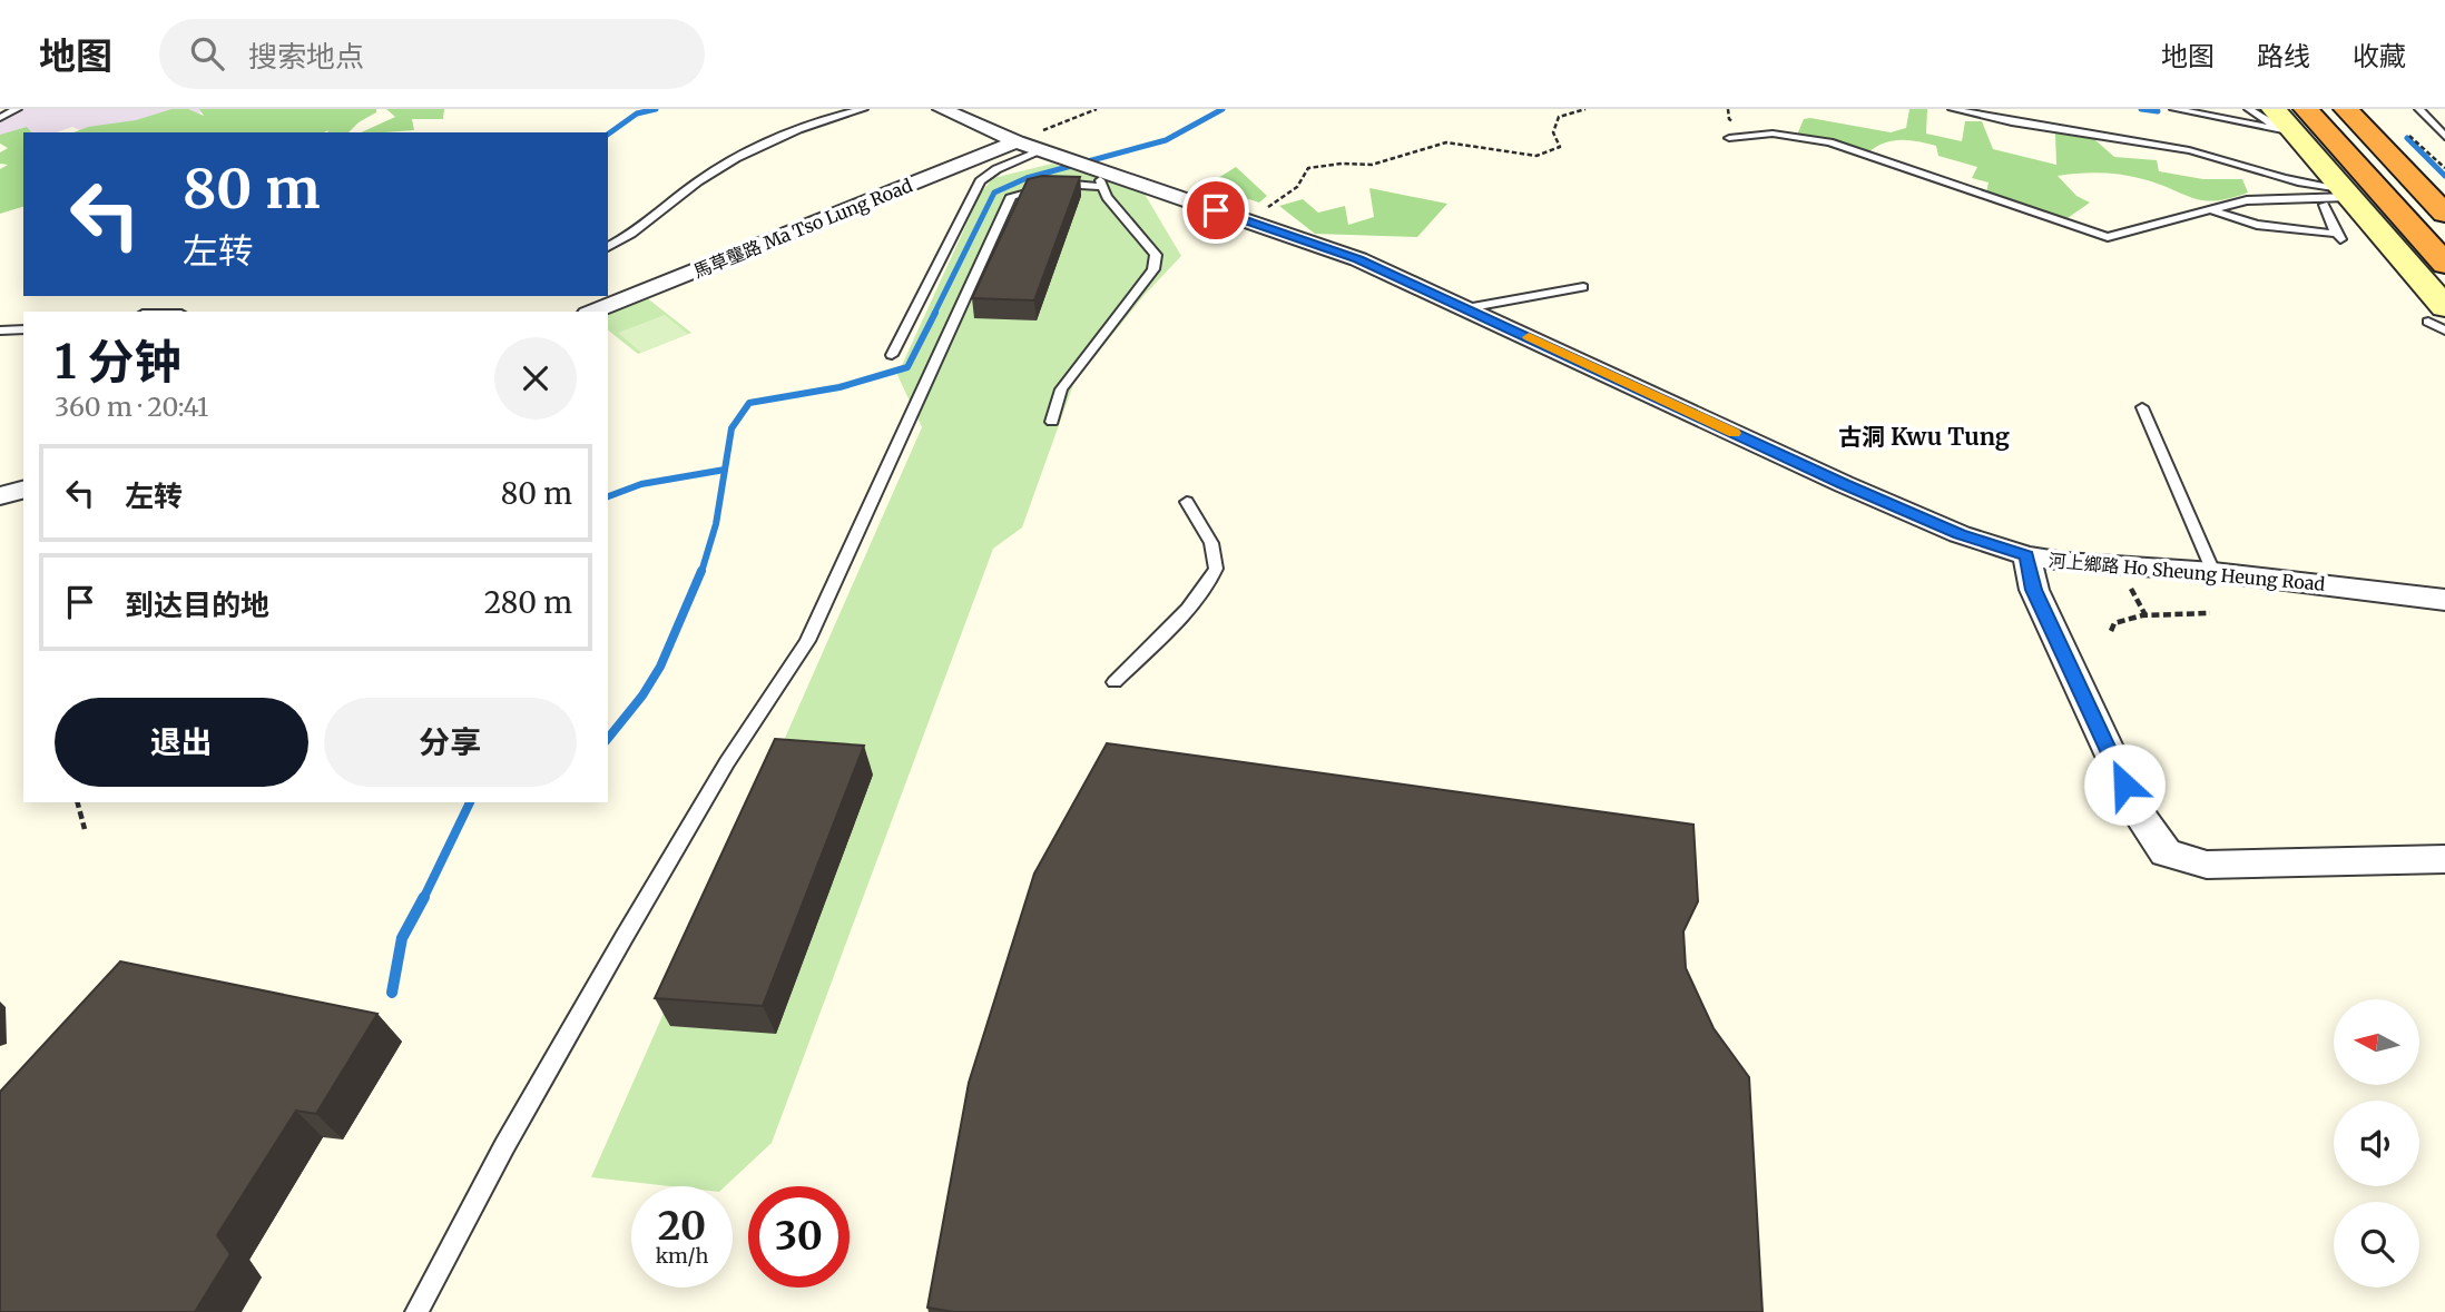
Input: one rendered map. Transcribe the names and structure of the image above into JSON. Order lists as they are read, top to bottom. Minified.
{"streets":{"street":["馬草壟路 Ma Tso Lung Road","河上鄉路 Ho Sheung Heung Road"]},"crossings":[["馬草壟路 Ma Tso Lung Road","河上鄉路 Ho Sheung Heung Road"]],"districts":["古洞 Kwu Tung"],"north":"left","page":{"header":"地图","search":"搜索地点","nav":["地图","路线","收藏"],"turn":["80 m","左转"],"heading":["1 分钟","360 m · 20:41"],"list":[{"name":"左转","value":"80 m"},{"name":"到达目的地","value":"280 m"}],"buttons":["退出","分享"],"speed":"20 km/h","limit":"30"}}
